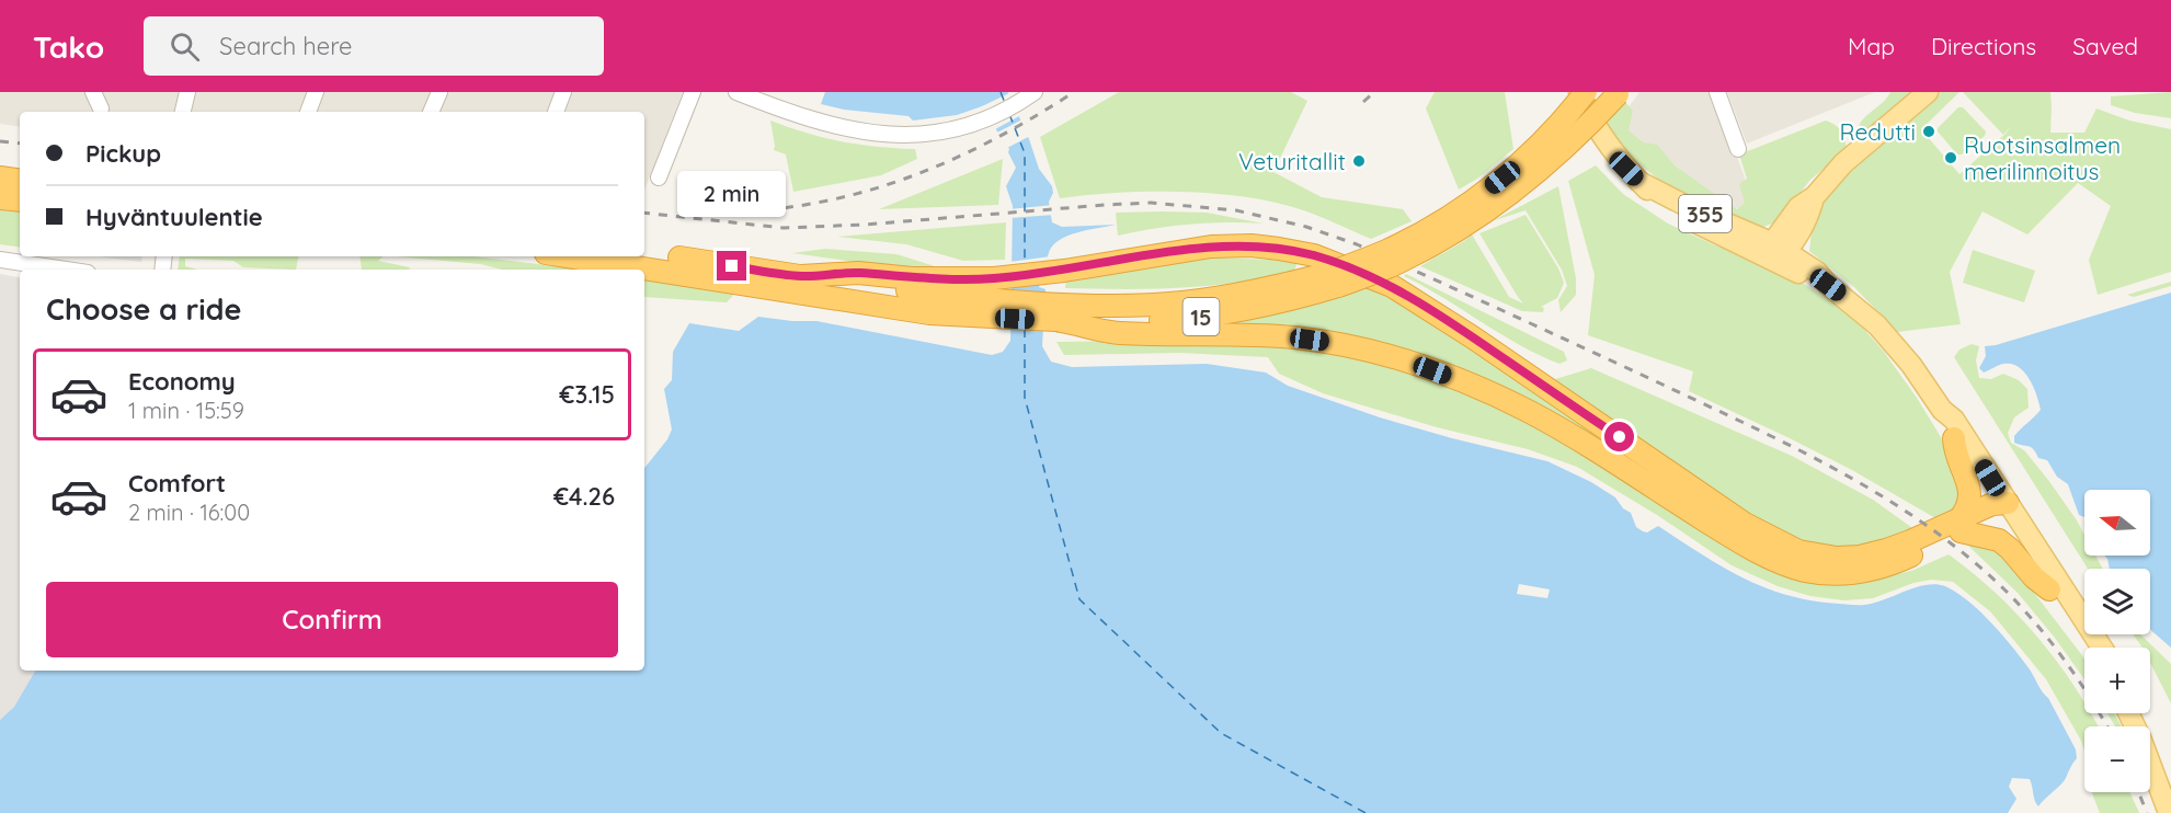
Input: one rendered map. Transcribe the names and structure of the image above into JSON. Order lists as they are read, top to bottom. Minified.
{"streets":{"highway":["15"],"main road":["355"]},"places":["Redutti","Ruotsinsalmen merilinnoitus","Veturitallit"],"north":"left","page":{"header":"Tako","search":"Search here","nav":["Map","Directions","Saved"],"banner":["Pickup","Hyväntuulentie"],"bubble":"2 min","heading":"Choose a ride","list":[{"name":"Economy","note":"1 min · 15:59","value":"€3.15"},{"name":"Comfort","note":"2 min · 16:00","value":"€4.26"}],"map_buttons":["+","−"],"buttons":"Confirm"}}
